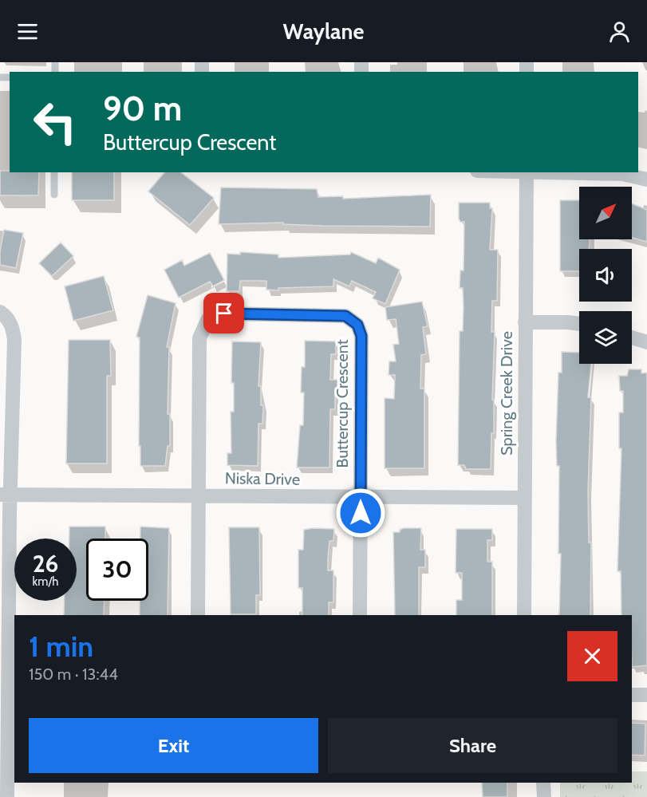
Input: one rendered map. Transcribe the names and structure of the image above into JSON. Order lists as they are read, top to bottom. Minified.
{"streets":{"street":["Spring Creek Drive","Buttercup Crescent","Niska Drive"]},"crossings":[["Spring Creek Drive","Niska Drive"],["Buttercup Crescent","Niska Drive"]],"north":"top right","page":{"header":"Waylane","turn":["90 m","Buttercup Crescent"],"speed":"26 km/h","limit":"30","heading":["1 min","150 m · 13:44"],"buttons":["Exit","Share"]}}
